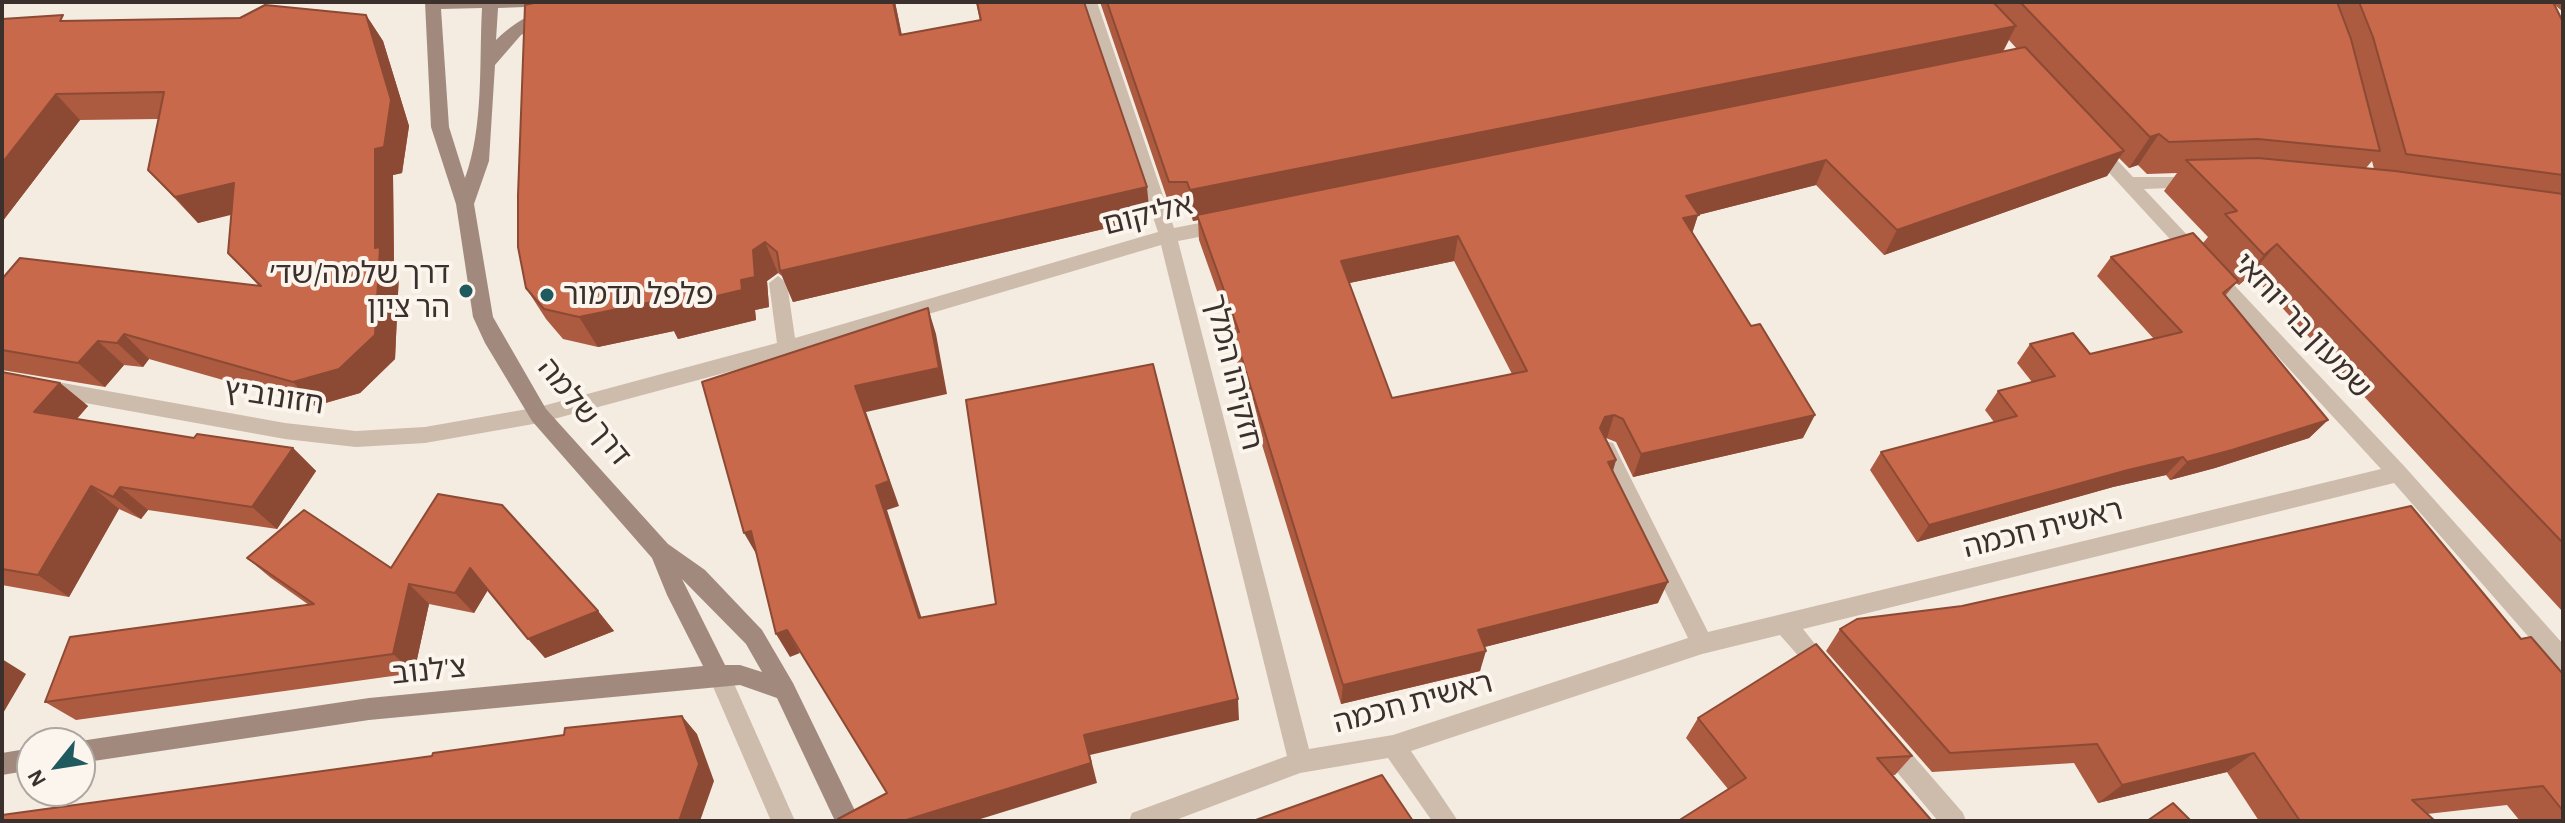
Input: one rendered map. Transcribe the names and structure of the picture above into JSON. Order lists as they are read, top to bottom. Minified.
{"streets":{"street":["אליקום","שמעון בר יוחאי","חזקיהו המלך","חזונוביץ","דרך שלמה","ראשית חכמה","צ'לנוב"]},"crossings":[["אליקום","חזקיהו המלך"],["אליקום","חזונוביץ"],["אליקום","דרך שלמה"],["שמעון בר יוחאי","ראשית חכמה"],["חזקיהו המלך","ראשית חכמה"],["חזונוביץ","דרך שלמה"],["דרך שלמה","צ'לנוב"]],"places":["דרך שלמה/שד׳ הר ציון","פלפל תדמור"],"north":"bottom left"}
